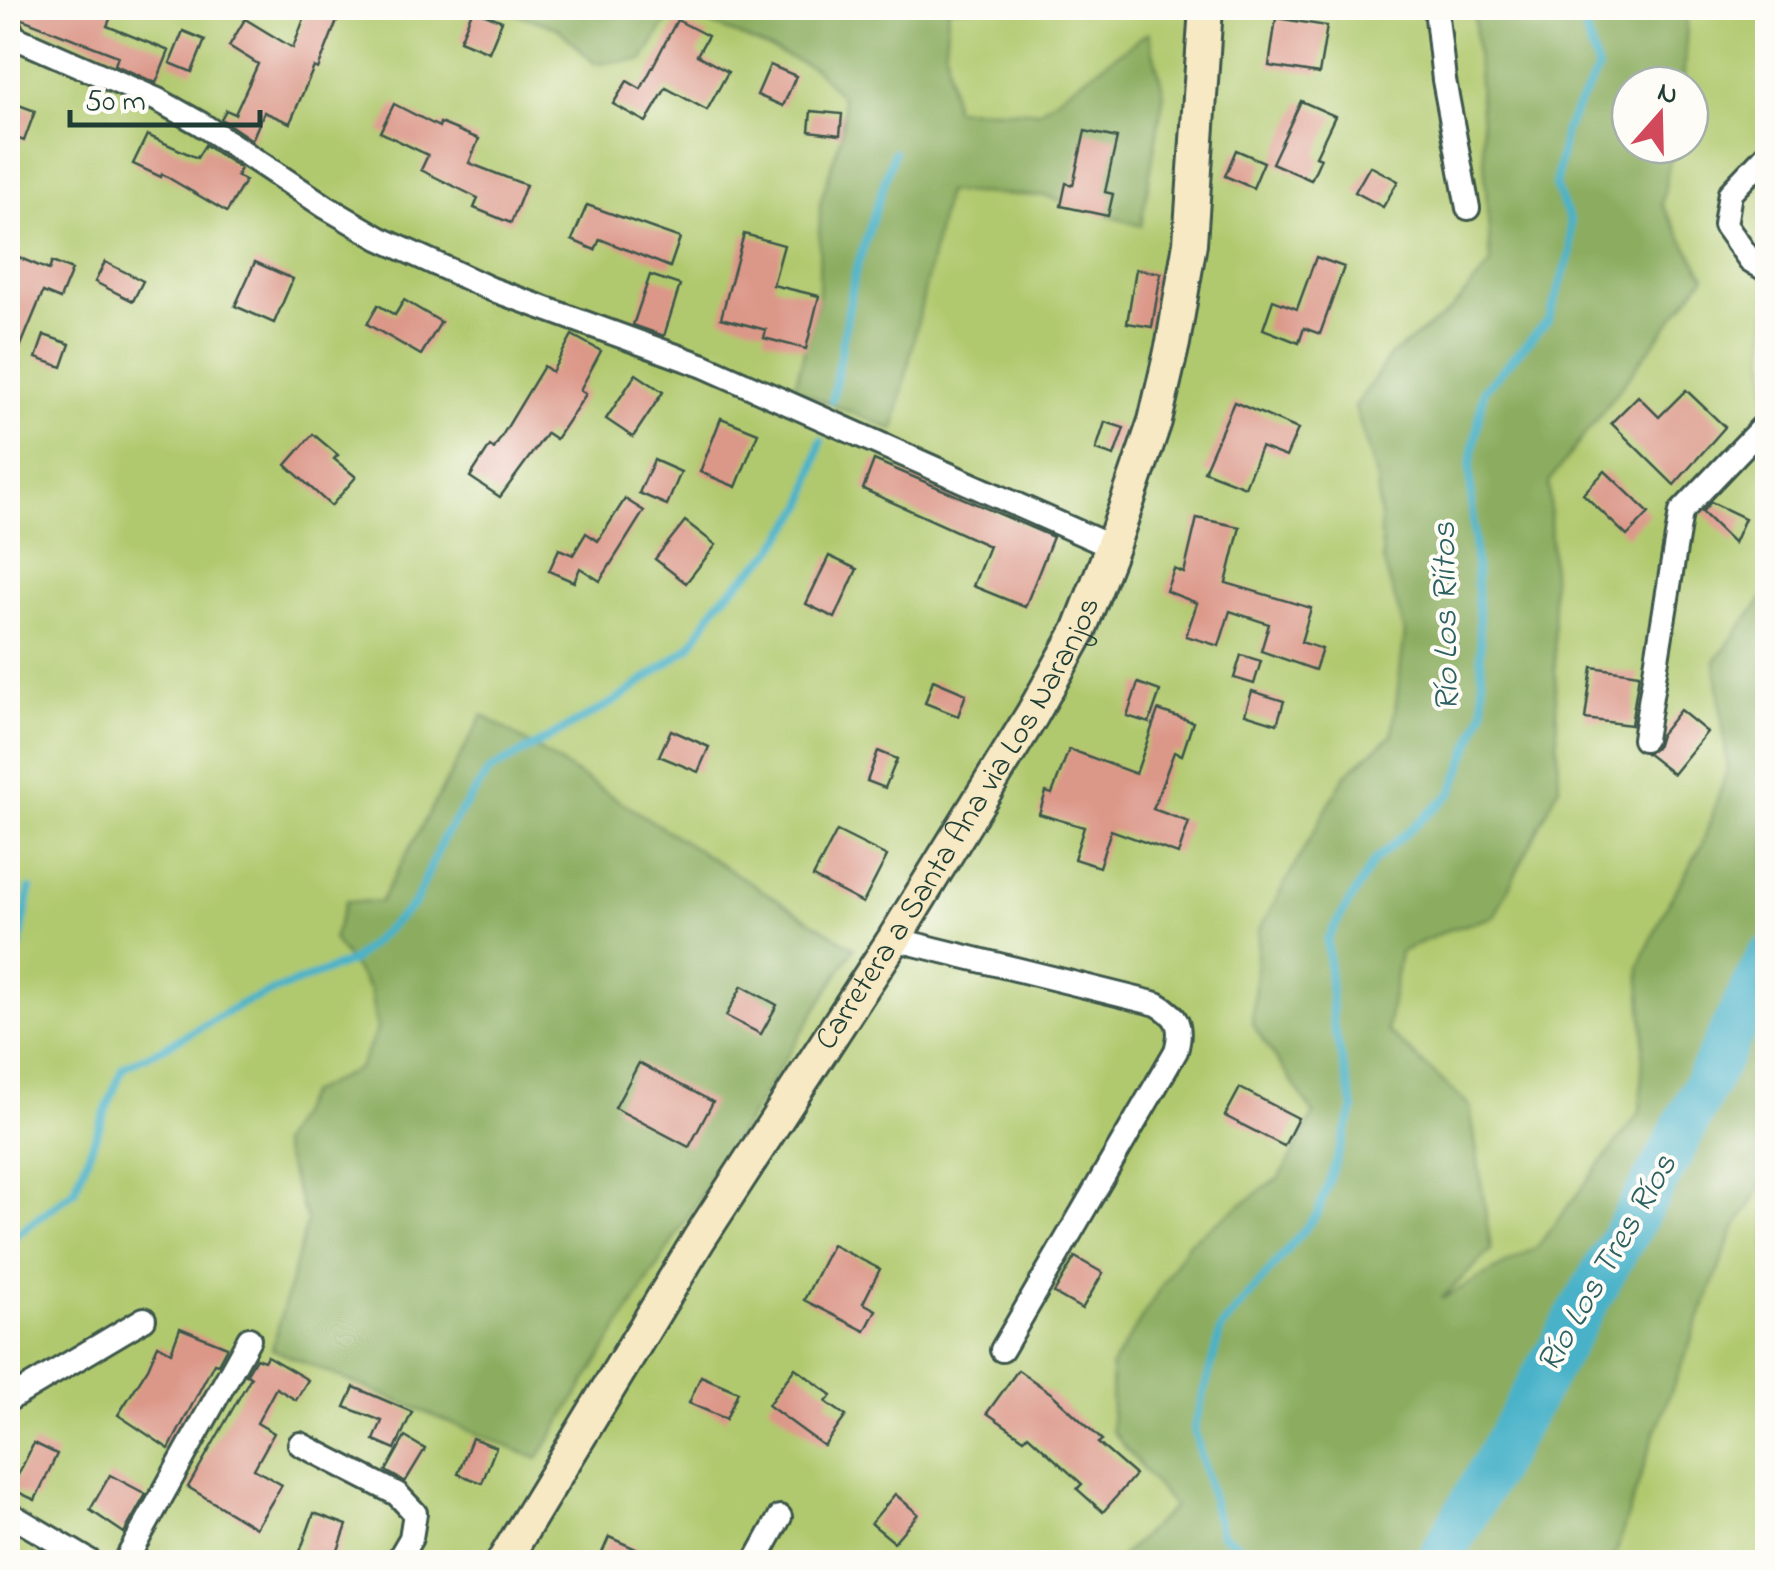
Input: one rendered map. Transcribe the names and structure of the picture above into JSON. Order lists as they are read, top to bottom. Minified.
{"streets":{"main road":["Carretera a Santa Ana via Los Naranjos"]},"water":["Río Los Riítos","Río Los Tres Ríos"],"scale_bar":"50 m","north":"top"}
